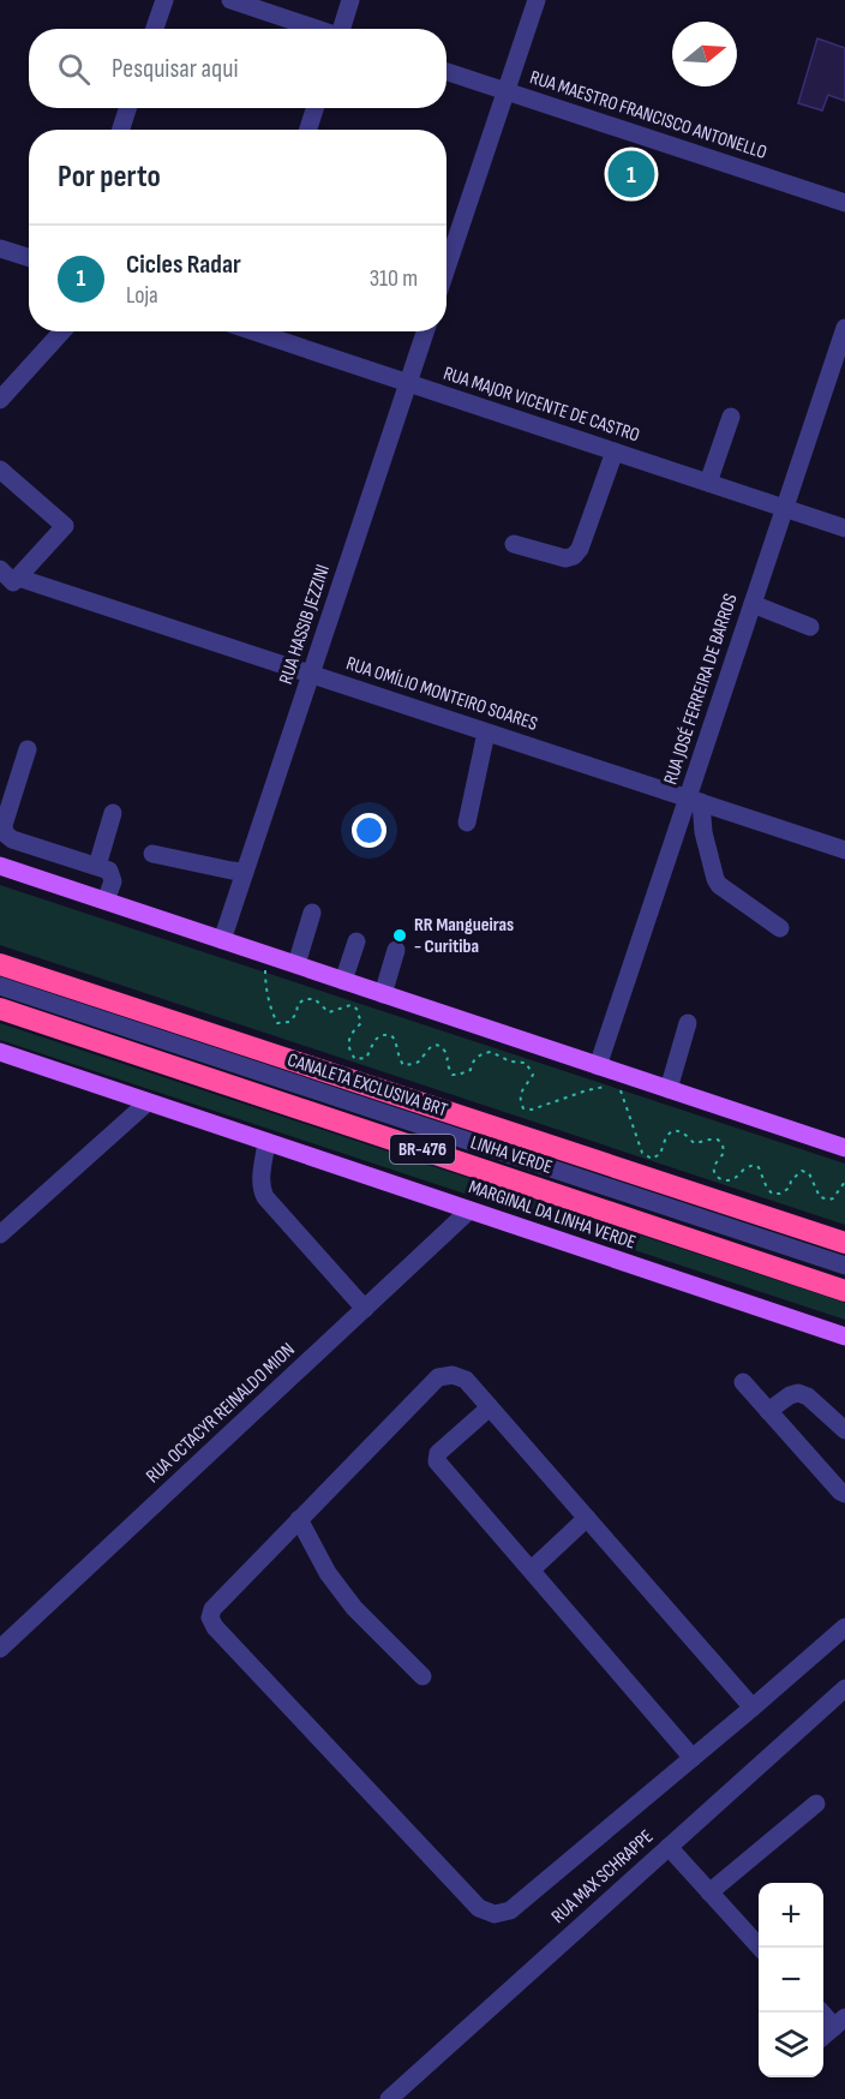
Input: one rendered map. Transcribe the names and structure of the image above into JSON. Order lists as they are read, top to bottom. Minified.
{"streets":{"highway":["BR-476","LINHA VERDE"],"main road":["MARGINAL DA LINHA VERDE"],"street":["RUA MAESTRO FRANCISCO ANTONELLO","RUA MAJOR VICENTE DE CASTRO","RUA HASSIB JEZZINI","RUA JOSÉ FERREIRA DE BARROS","RUA OMÍLIO MONTEIRO SOARES","CANALETA EXCLUSIVA BRT","RUA OCTACYR REINALDO MION","RUA MAX SCHRAPPE"]},"crossings":[["RUA MAJOR VICENTE DE CASTRO","RUA HASSIB JEZZINI"],["RUA MAJOR VICENTE DE CASTRO","RUA JOSÉ FERREIRA DE BARROS"],["RUA HASSIB JEZZINI","RUA OMÍLIO MONTEIRO SOARES"],["RUA JOSÉ FERREIRA DE BARROS","RUA OMÍLIO MONTEIRO SOARES"],["MARGINAL DA LINHA VERDE","RUA OCTACYR REINALDO MION"]],"places":["RR Mangueiras - Curitiba"],"north":"right","page":{"search":"Pesquisar aqui","heading":"Por perto","pins":"1","list":[{"mark":"1","name":"Cicles Radar","note":"Loja","value":"310 m"}],"map_buttons":["+","−"]}}
